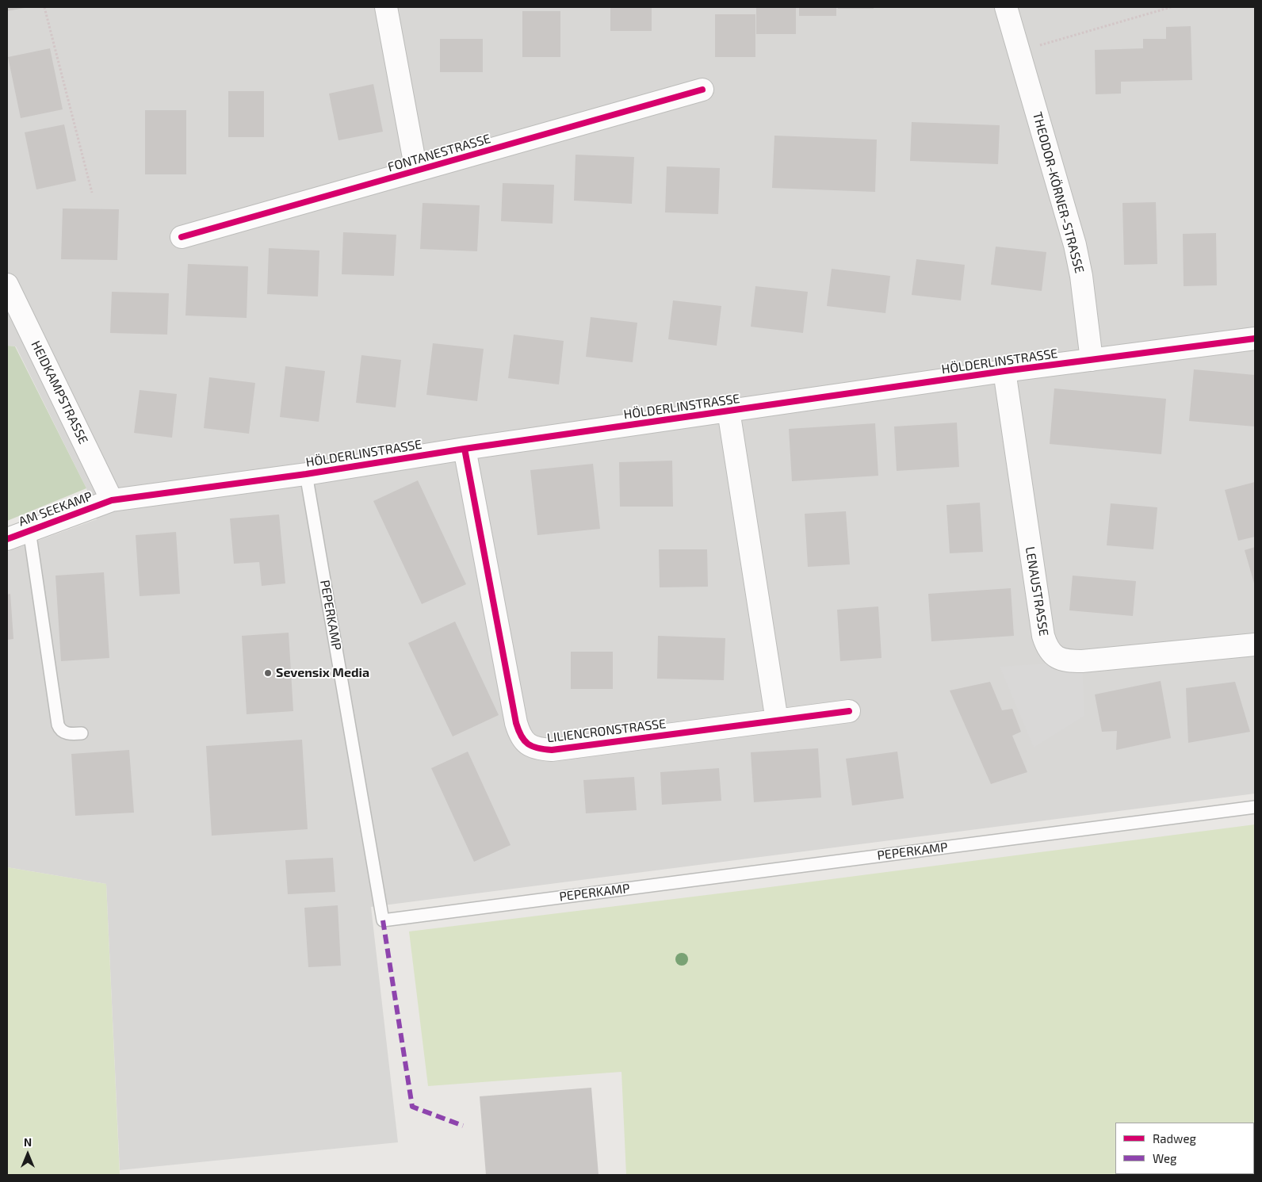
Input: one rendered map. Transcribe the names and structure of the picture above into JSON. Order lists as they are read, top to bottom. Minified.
{"streets":{"street":["FONTANESTRASSE","THEODOR-KÖRNER-STRASSE","HÖLDERLINSTRASSE","HEIDKAMPSTRASSE","AM SEEKAMP","LENAUSTRASSE","LILIENCRONSTRASSE"],"lane":["PEPERKAMP"]},"crossings":[["THEODOR-KÖRNER-STRASSE","HÖLDERLINSTRASSE"],["HÖLDERLINSTRASSE","HEIDKAMPSTRASSE"],["HÖLDERLINSTRASSE","AM SEEKAMP"],["HÖLDERLINSTRASSE","LENAUSTRASSE"],["HÖLDERLINSTRASSE","PEPERKAMP"],["HÖLDERLINSTRASSE","LILIENCRONSTRASSE"],["HEIDKAMPSTRASSE","AM SEEKAMP"]],"places":["Sevensix Media"],"legend":["Radweg","Weg"],"north":"top"}
